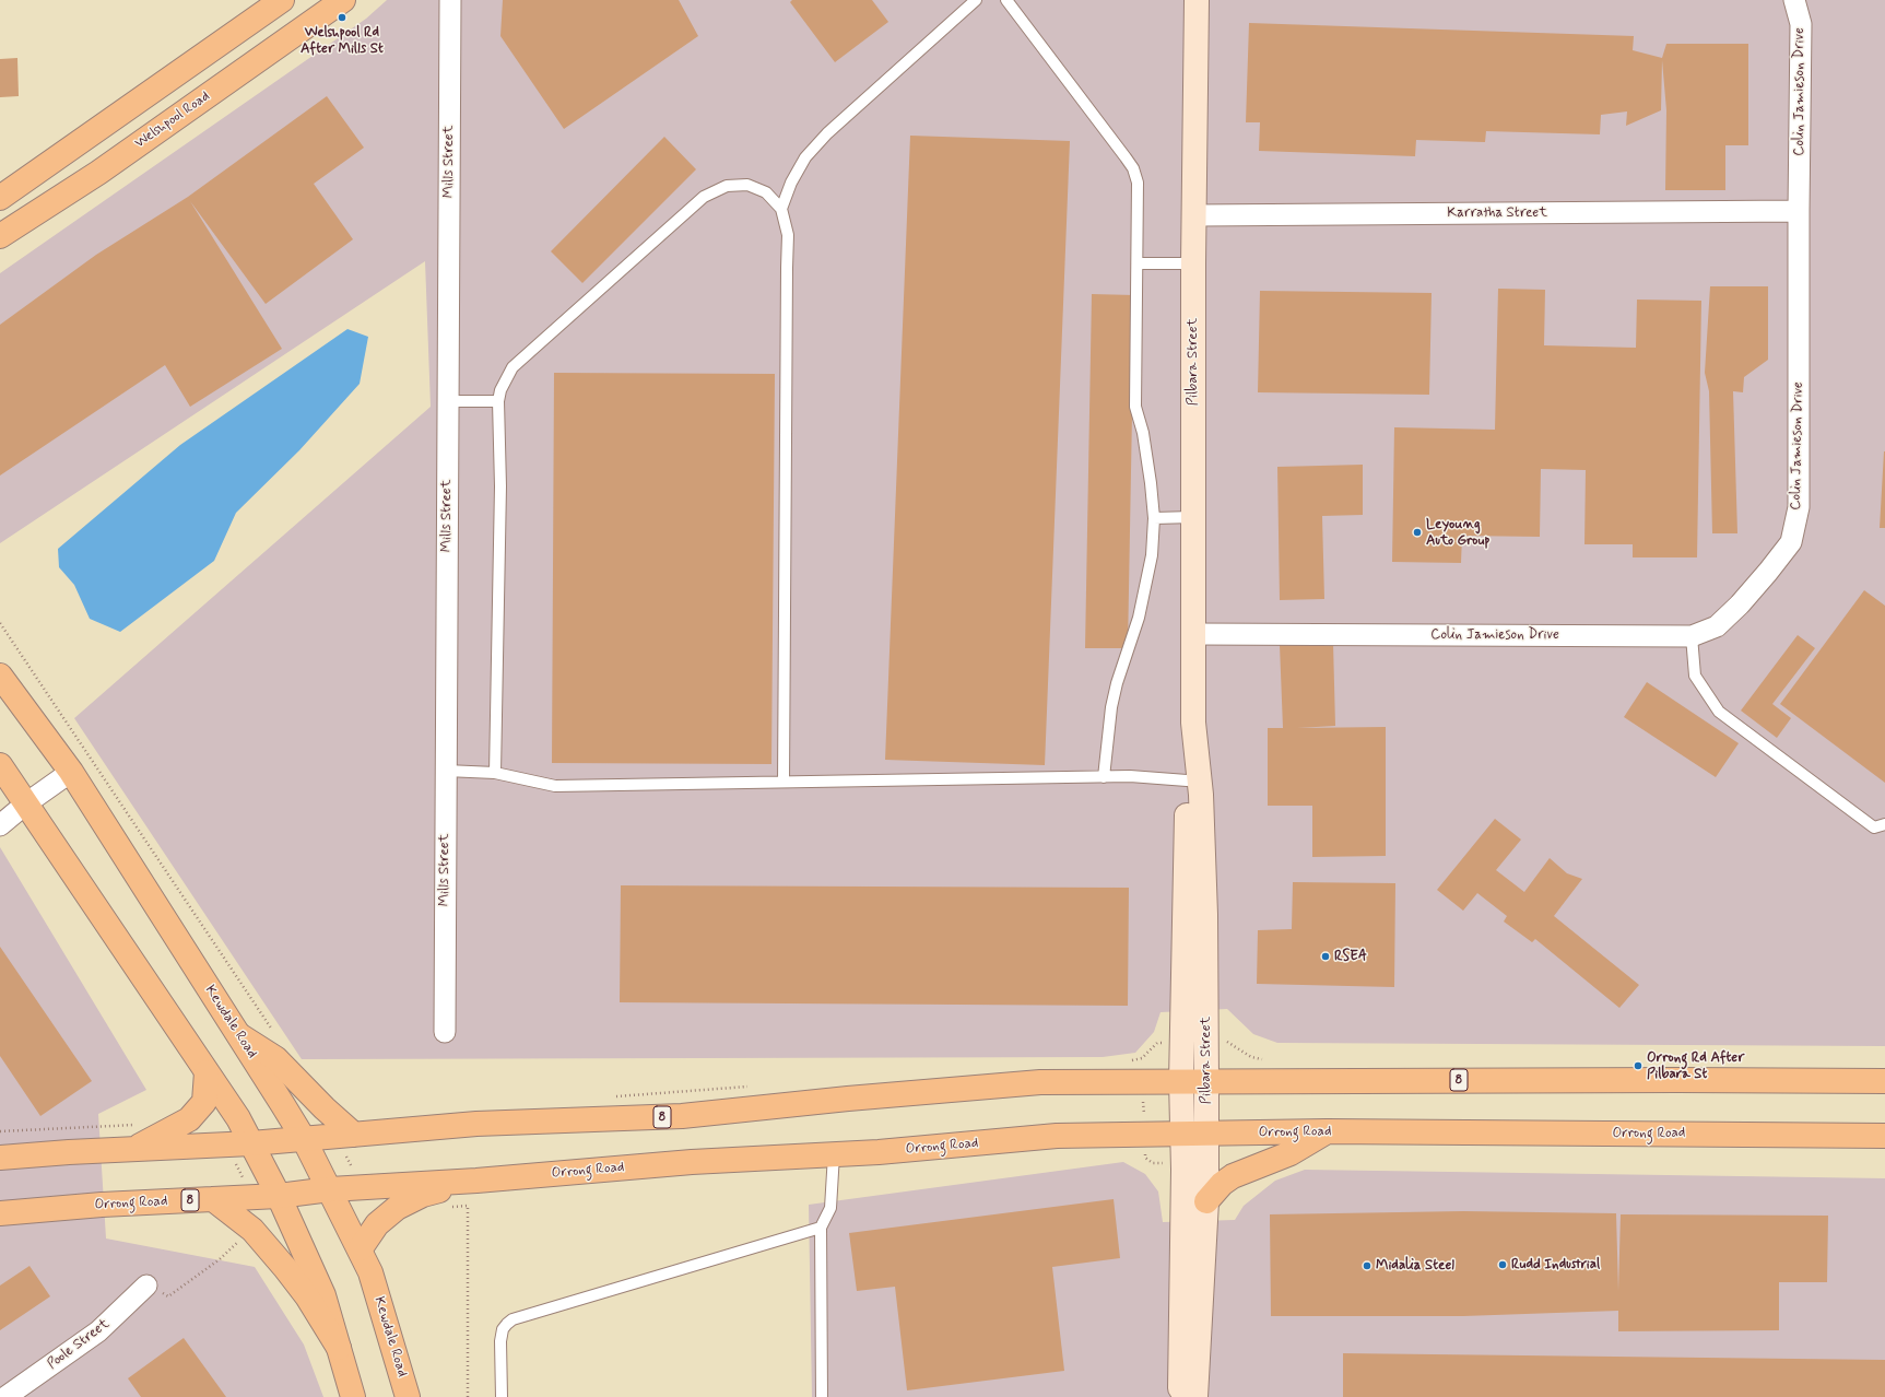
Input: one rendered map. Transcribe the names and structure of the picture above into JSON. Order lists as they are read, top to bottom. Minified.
{"streets":{"main road":["Welshpool Road","Pilbara Street","Kewdale Road","8","Orrong Road"],"street":["Colin Jamieson Drive","Mills Street","Karratha Street","Poole Street"]},"crossings":[["Colin Jamieson Drive","Karratha Street"],["Colin Jamieson Drive","Pilbara Street"],["Karratha Street","Pilbara Street"],["Pilbara Street","8"],["Pilbara Street","Orrong Road"],["Kewdale Road","8"],["Kewdale Road","Orrong Road"]],"places":["Welshpool Rd After Mills St","Leyoung Auto Group","RSEA","Orrong Rd After Pilbara St","Rudd Industrial","Midalia Steel"]}
